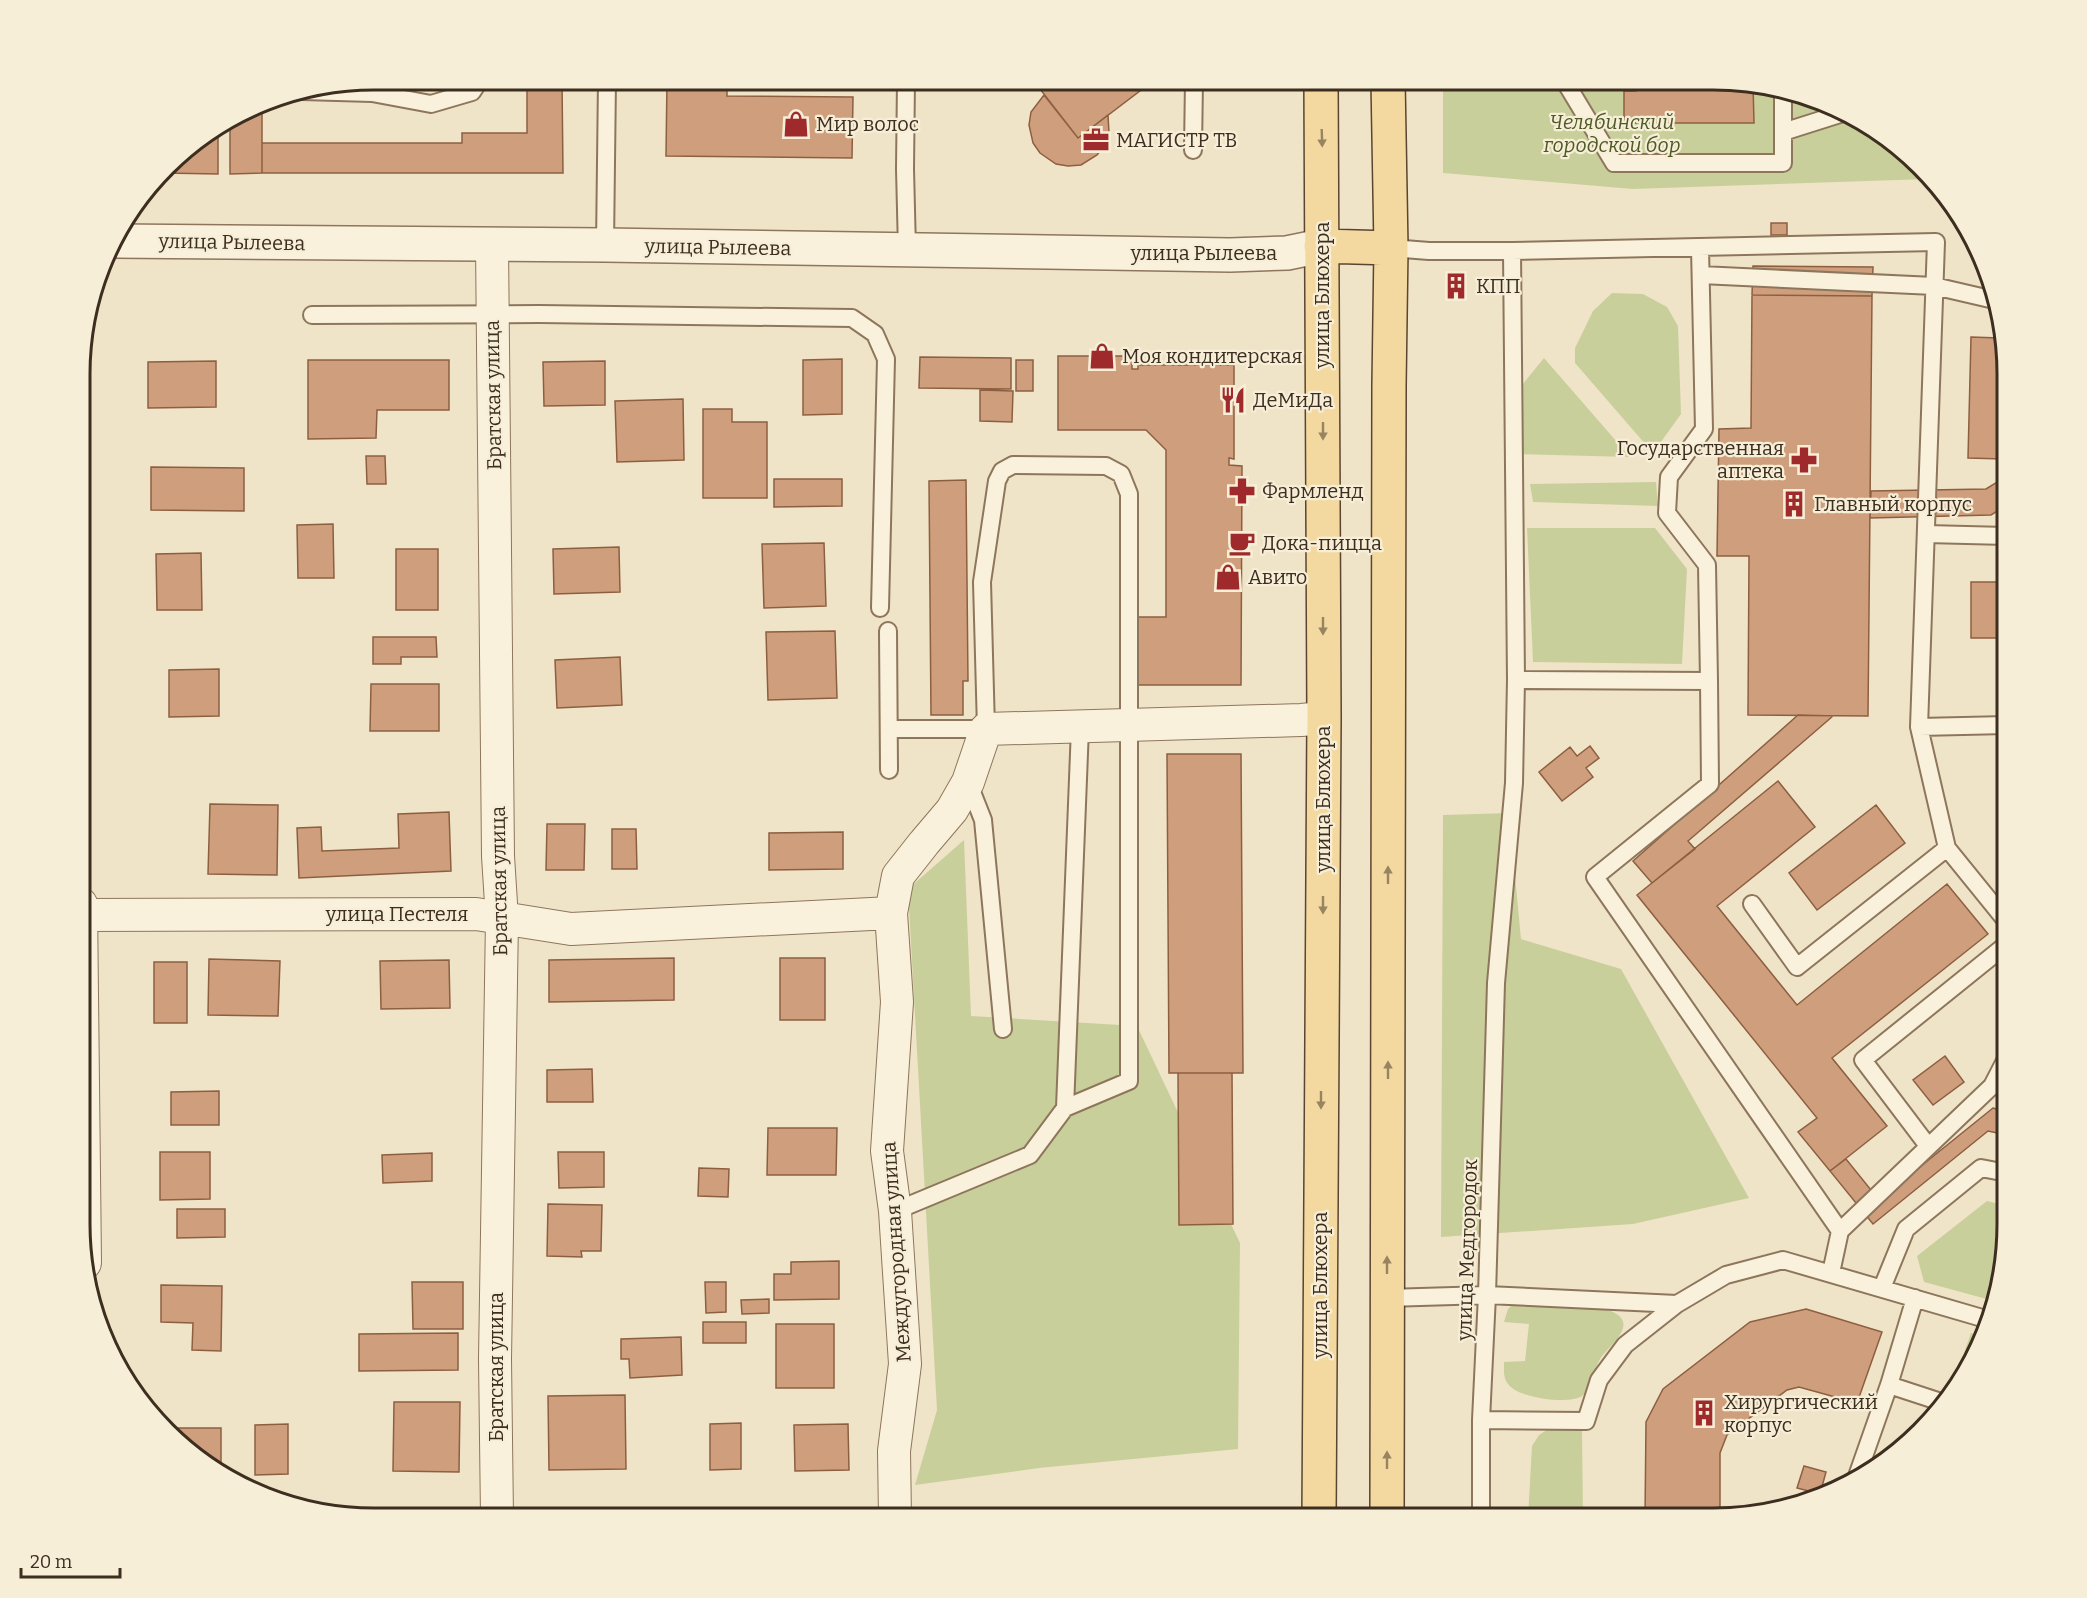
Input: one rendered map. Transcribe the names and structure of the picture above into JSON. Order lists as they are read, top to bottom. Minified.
{"streets":{"main road":["улица Блюхера"],"street":["улица Рылеева","Братская улица","улица Пестеля","Междугородная улица"],"lane":["улица Медгородок"]},"crossings":[["улица Рылеева","улица Блюхера"],["улица Рылеева","Братская улица"],["Братская улица","улица Пестеля"],["улица Пестеля","Междугородная улица"]],"parks":["Челябинский городской бор"],"places":{"shop":["Мир волос","Моя кондитерская","Авито"],"office":["МАГИСТР ТВ"],"building":["КПП","Главный корпус","Хирургический корпус"],"restaurant":["ДеМиДа"],"pharmacy":["Государственная аптека","Фармленд"],"cafe":["Дока-пицца"]},"scale_bar":"20 m"}
